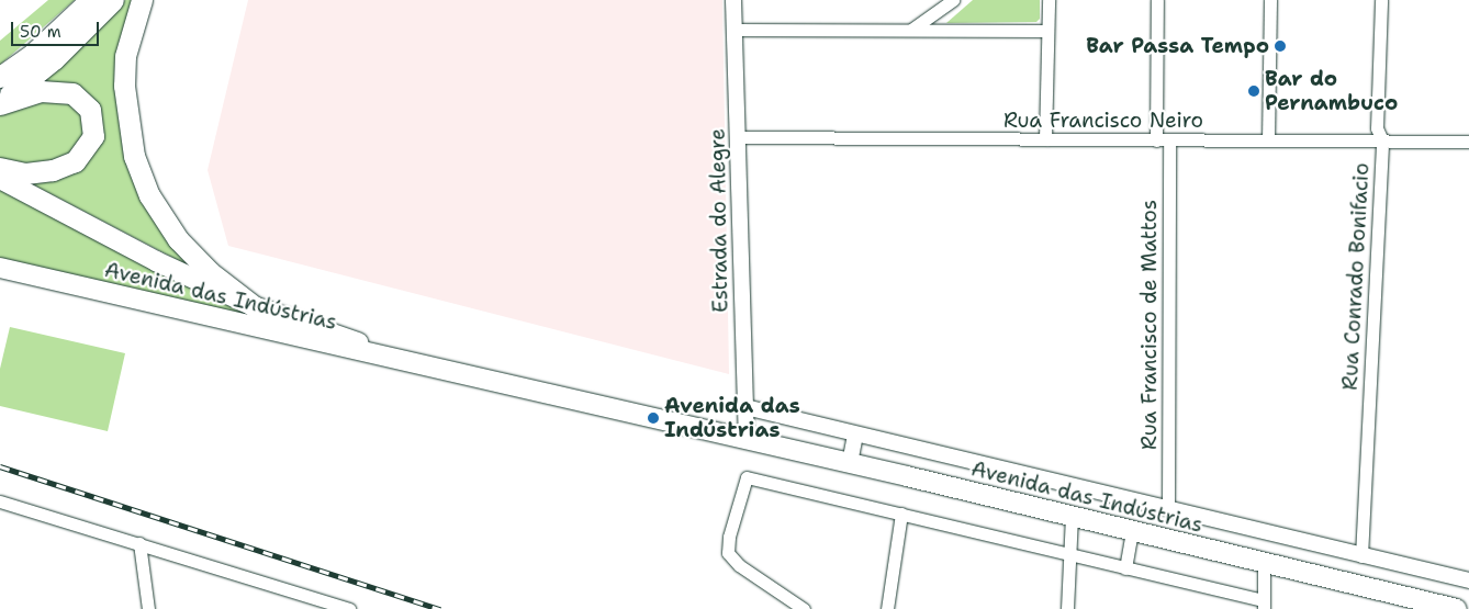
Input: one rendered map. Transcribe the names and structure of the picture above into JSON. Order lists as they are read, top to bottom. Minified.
{"streets":{"main road":["Avenida das Indústrias"],"street":["Rua Francisco Neiro","Estrada do Alegre","Rua Conrado Bonifacio","Rua Francisco de Mattos"]},"crossings":[["Rua Francisco Neiro","Estrada do Alegre"],["Rua Francisco Neiro","Rua Conrado Bonifacio"],["Rua Francisco Neiro","Rua Francisco de Mattos"],["Estrada do Alegre","Avenida das Indústrias"],["Rua Conrado Bonifacio","Avenida das Indústrias"],["Avenida das Indústrias","Rua Francisco de Mattos"]],"places":["Bar Passa Tempo","Bar do Pernambuco","Avenida das Indústrias"],"scale_bar":"50 m"}
